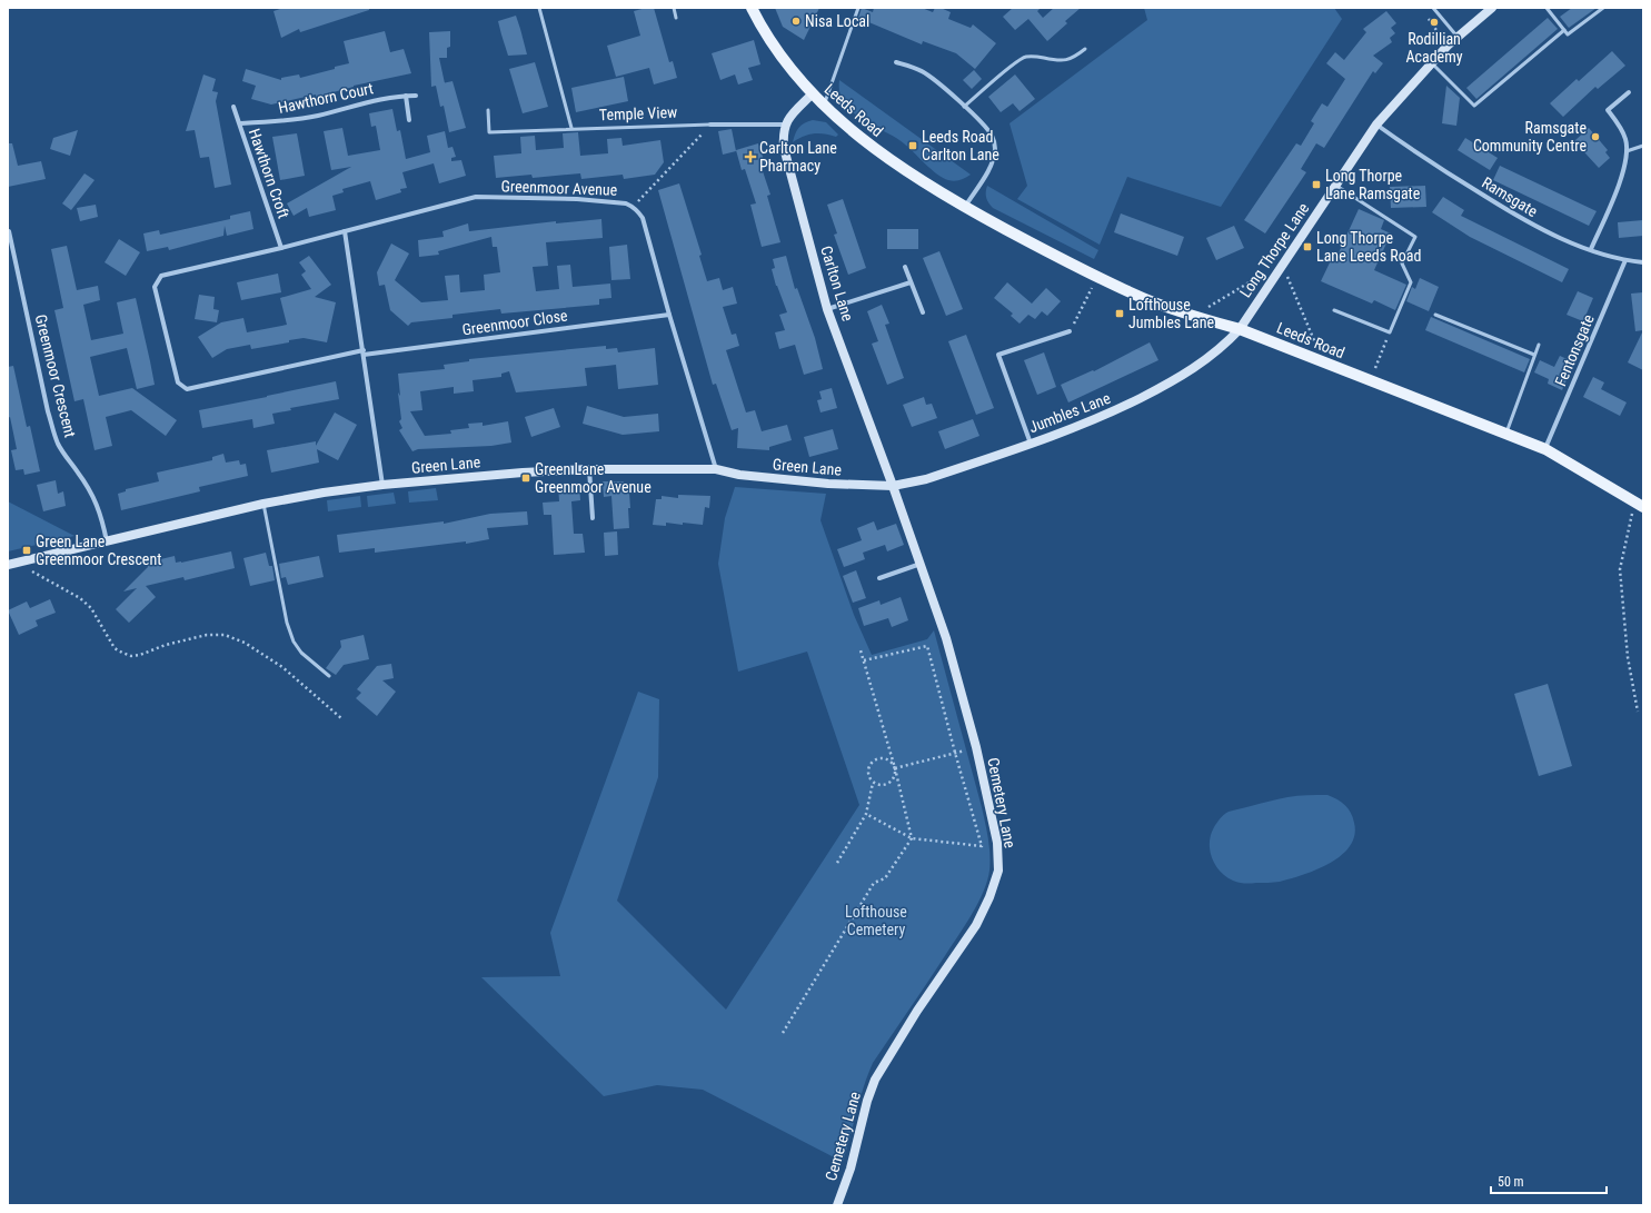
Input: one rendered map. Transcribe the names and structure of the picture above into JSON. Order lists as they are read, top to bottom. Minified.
{"streets":{"main road":["Leeds Road","Long Thorpe Lane","Carlton Lane","Jumbles Lane","Green Lane","Cemetery Lane"],"street":["Hawthorn Court","Temple View","Hawthorn Croft","Greenmoor Avenue","Ramsgate","Greenmoor Close","Fentonsgate","Greenmoor Crescent"]},"crossings":[["Hawthorn Court","Hawthorn Croft"],["Leeds Road","Long Thorpe Lane"],["Leeds Road","Fentonsgate"],["Leeds Road","Jumbles Lane"],["Temple View","Carlton Lane"],["Hawthorn Croft","Greenmoor Avenue"],["Greenmoor Avenue","Greenmoor Close"],["Greenmoor Avenue","Green Lane"],["Ramsgate","Long Thorpe Lane"],["Ramsgate","Fentonsgate"],["Long Thorpe Lane","Jumbles Lane"],["Carlton Lane","Jumbles Lane"],["Carlton Lane","Green Lane"],["Carlton Lane","Cemetery Lane"],["Greenmoor Crescent","Green Lane"],["Jumbles Lane","Green Lane"],["Jumbles Lane","Cemetery Lane"],["Green Lane","Cemetery Lane"]],"parks":["Lofthouse Cemetery"],"places":{"other":["Nisa Local","Rodillian Academy","Ramsgate Community Centre"],"transit":["Leeds Road Carlton Lane","Long Thorpe Lane Ramsgate","Long Thorpe Lane Leeds Road","Lofthouse Jumbles Lane","Green Lane Greenmoor Avenue","Green Lane Greenmoor Crescent"],"health":["Carlton Lane Pharmacy"]},"scale_bar":"50 m"}
